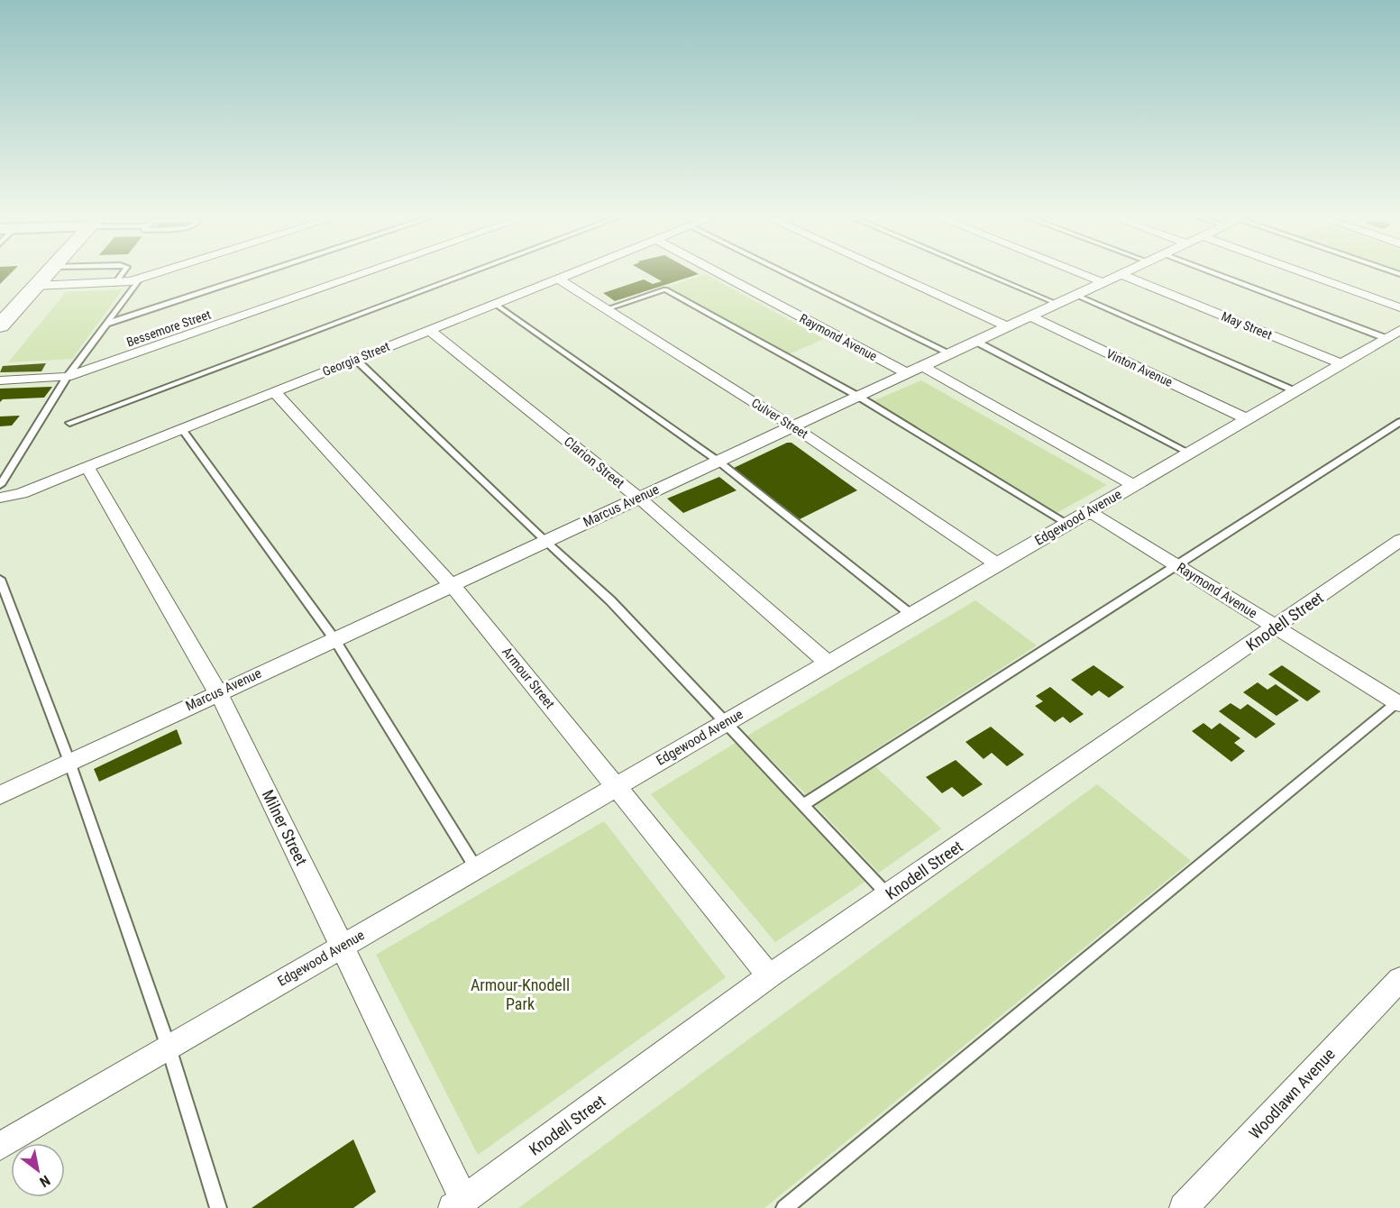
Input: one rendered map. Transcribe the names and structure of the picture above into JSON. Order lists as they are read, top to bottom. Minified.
{"streets":{"street":["May Street","Bessemore Street","Raymond Avenue","Georgia Street","Vinton Avenue","Culver Street","Clarion Street","Marcus Avenue","Edgewood Avenue","Knodell Street","Armour Street","Milner Street","Woodlawn Avenue"]},"crossings":[["May Street","Marcus Avenue"],["May Street","Edgewood Avenue"],["Raymond Avenue","Marcus Avenue"],["Raymond Avenue","Edgewood Avenue"],["Raymond Avenue","Knodell Street"],["Georgia Street","Culver Street"],["Georgia Street","Clarion Street"],["Georgia Street","Armour Street"],["Georgia Street","Milner Street"],["Vinton Avenue","Marcus Avenue"],["Vinton Avenue","Edgewood Avenue"],["Culver Street","Marcus Avenue"],["Culver Street","Edgewood Avenue"],["Clarion Street","Marcus Avenue"],["Clarion Street","Edgewood Avenue"],["Marcus Avenue","Armour Street"],["Marcus Avenue","Milner Street"],["Edgewood Avenue","Armour Street"],["Edgewood Avenue","Milner Street"],["Knodell Street","Armour Street"],["Knodell Street","Milner Street"]],"parks":["Armour-Knodell Park"],"north":"bottom right"}
